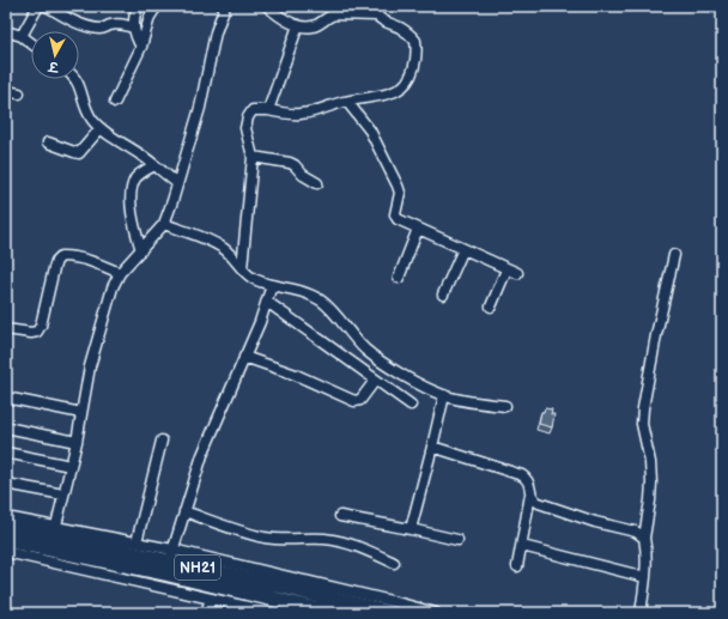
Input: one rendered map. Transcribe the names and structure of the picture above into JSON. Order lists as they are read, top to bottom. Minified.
{"streets":{"highway":["NH21"]},"north":"bottom"}
